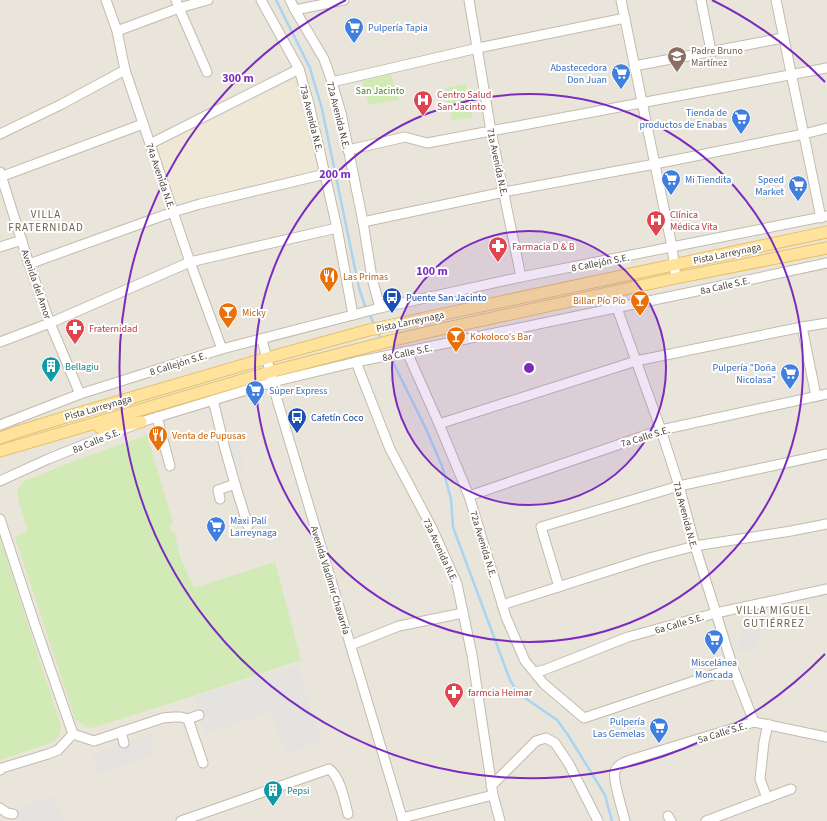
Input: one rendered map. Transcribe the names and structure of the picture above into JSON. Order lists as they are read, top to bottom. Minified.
{"streets":{"main road":["Pista Larreynaga"],"street":["72a Avenida N.E.","73a Avenida N.E.","71a Avenida N.E.","74a Avenida N.E.","8 Callejón S.E.","Avenida del Amor","8a Calle S.E.","7a Calle S.E.","Avenida Vladimir Chavarría","6a Calle S.E.","5a Calle S.E."]},"crossings":[["72a Avenida N.E.","71a Avenida N.E."],["72a Avenida N.E.","8 Callejón S.E."],["72a Avenida N.E.","8a Calle S.E."],["72a Avenida N.E.","7a Calle S.E."],["72a Avenida N.E.","6a Calle S.E."],["73a Avenida N.E.","8 Callejón S.E."],["73a Avenida N.E.","8a Calle S.E."],["71a Avenida N.E.","8 Callejón S.E."],["71a Avenida N.E.","8a Calle S.E."],["71a Avenida N.E.","7a Calle S.E."],["71a Avenida N.E.","6a Calle S.E."],["71a Avenida N.E.","5a Calle S.E."],["74a Avenida N.E.","8 Callejón S.E."],["Pista Larreynaga","8a Calle S.E."],["Pista Larreynaga","Avenida Vladimir Chavarría"],["8 Callejón S.E.","Avenida del Amor"],["8 Callejón S.E.","Avenida Vladimir Chavarría"],["8a Calle S.E.","Avenida Vladimir Chavarría"]],"districts":["VILLA FRATERNIDAD","VILLA MIGUEL GUTIÉRREZ"],"parks":["San Jacinto"],"places":{"supermarket":["Pulpería Tapia","Abastecedora Don Juan","Tienda de productos de Enabas","Mi Tiendita","Speed Market","Pulpería \"Doña Nicolasa\"","Súper Express","Maxi Palí Larreynaga","Miscelánea Moncada","Pulpería Las Gemelas"],"school or university":["Padre Bruno Martínez"],"hospital":["Centro Salud San Jacinto","Clínica Médica Vita"],"pharmacy":["Farmacia D & B","Fraternidad","farmcia Heimar"],"restaurant":["Las Primas","Venta de Pupusas"],"bus stop":["Puente San Jacinto","Cafetín Coco"],"bar":["Billar Pío Pío","Micky","Kokoloco's Bar"],"building":["Bellagiu","Pepsi"]},"rings":["300 m","200 m","100 m"]}
